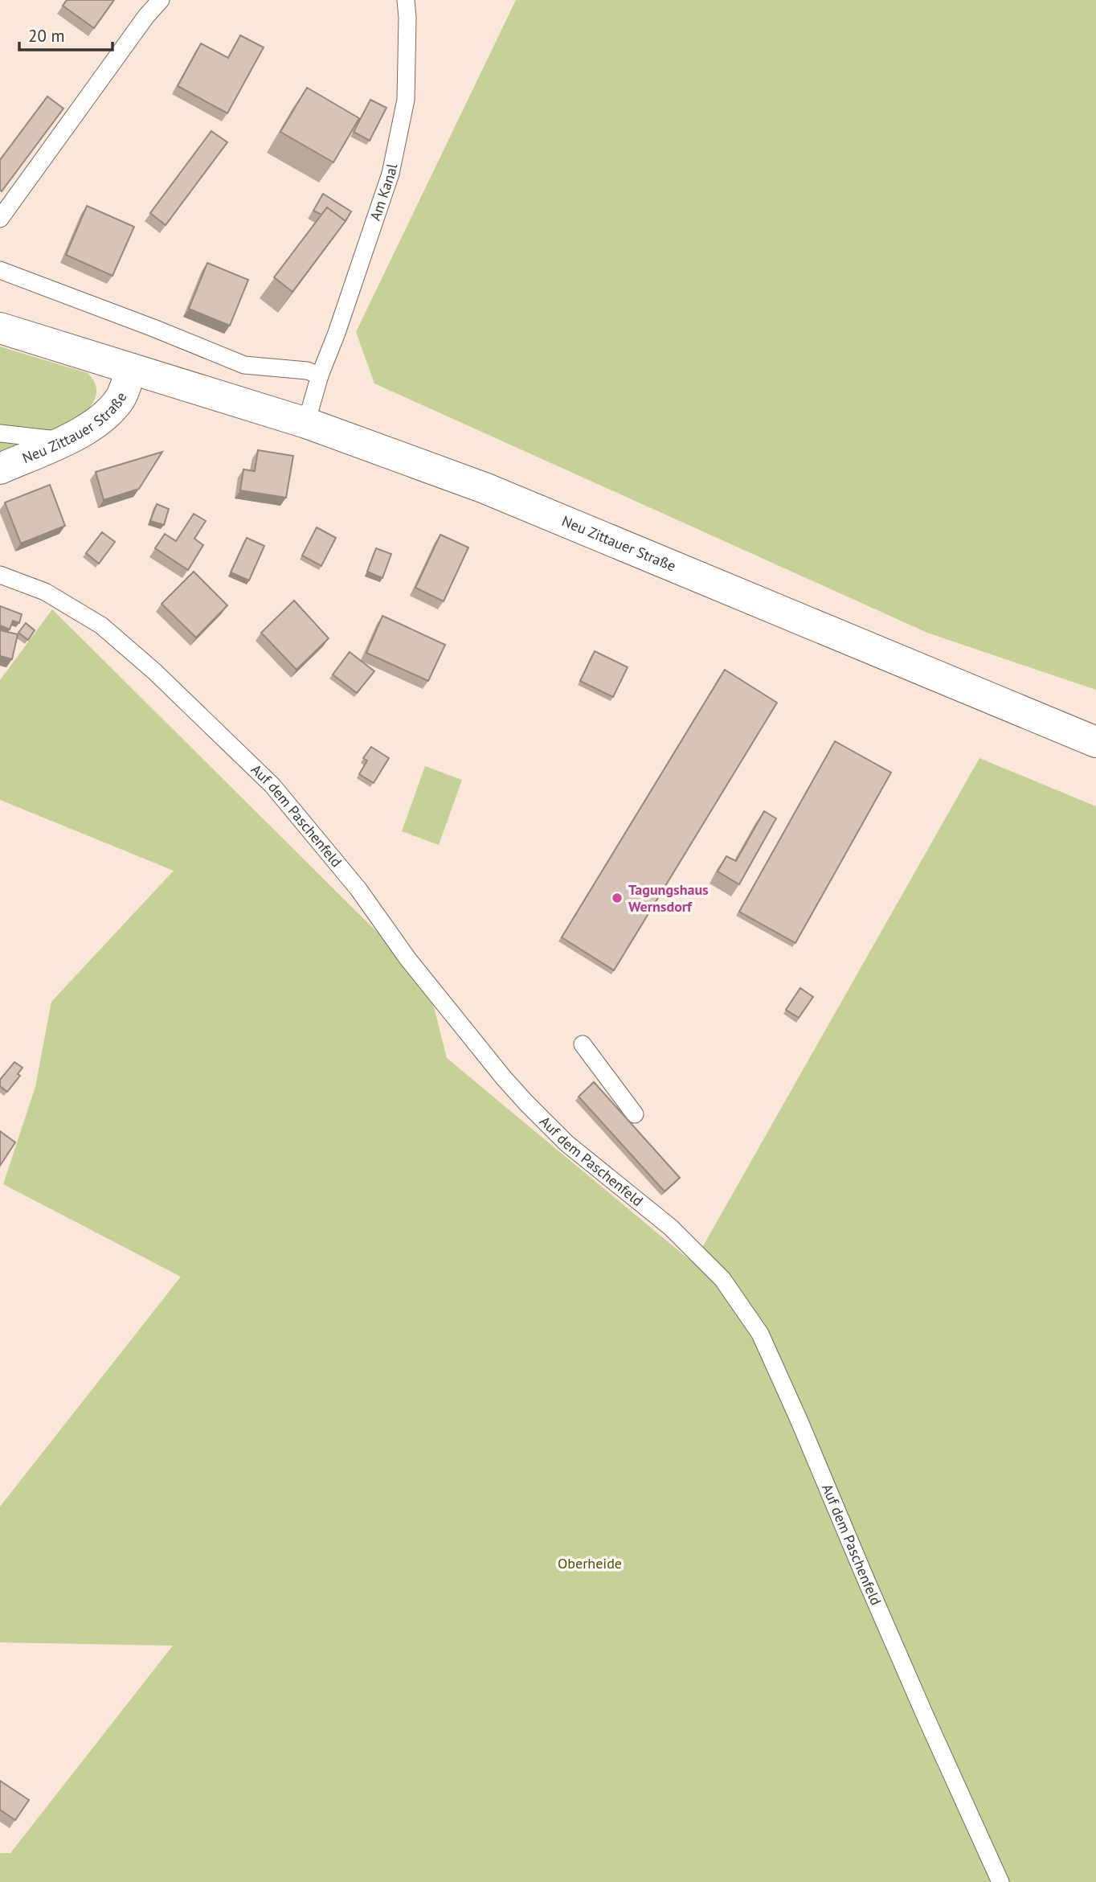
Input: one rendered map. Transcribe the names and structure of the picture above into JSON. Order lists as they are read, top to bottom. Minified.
{"streets":{"main road":["Neu Zittauer Straße"],"lane":["Am Kanal","Auf dem Paschenfeld"]},"crossings":[["Am Kanal","Neu Zittauer Straße"]],"parks":["Oberheide"],"places":["Tagungshaus Wernsdorf"],"scale_bar":"20 m"}
